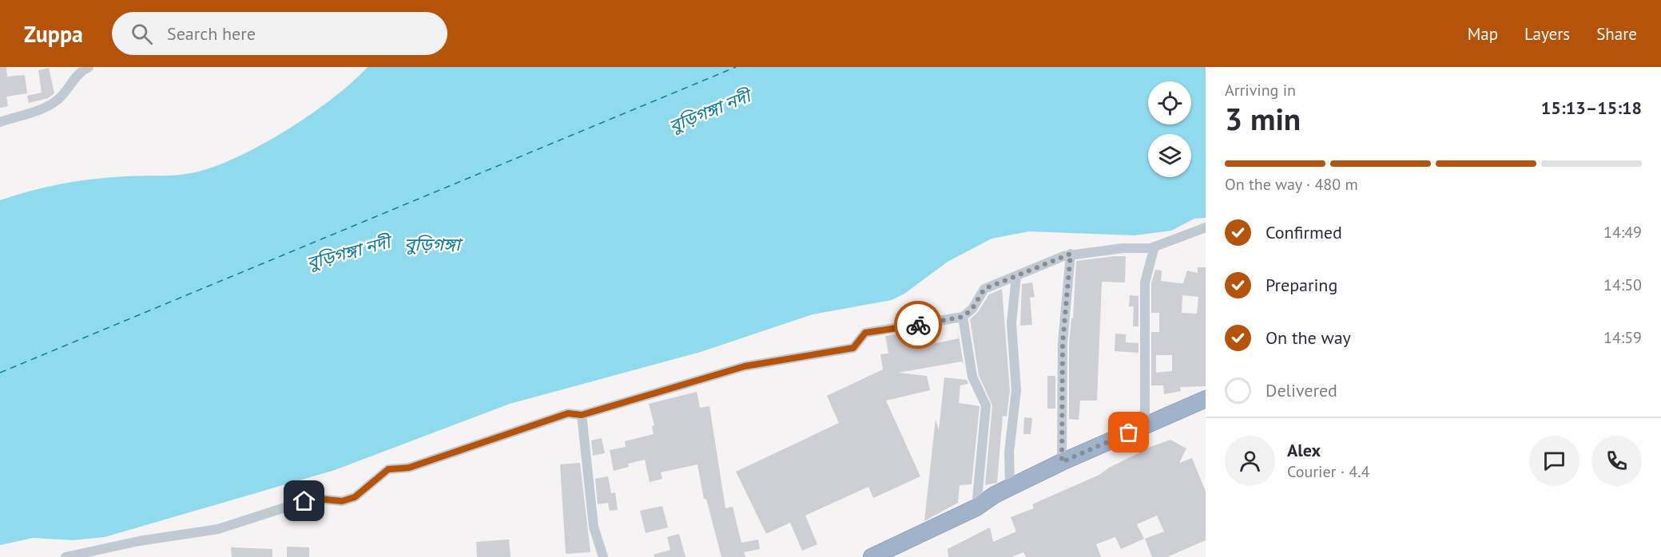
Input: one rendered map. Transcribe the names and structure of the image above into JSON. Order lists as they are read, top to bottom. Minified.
{"water":["বুড়িগঙ্গা নদী","বুড়িগঙ্গা"],"page":{"header":"Zuppa","search":"Search here","nav":["Map","Layers","Share"],"heading":["3 min","Arriving in","15:13–15:18"],"panel":["Alex","Courier · 4.4"],"bar":"On the way · 480 m","list":[["Confirmed","14:49"],["Preparing","14:50"],["On the way","14:59"],"Delivered"]}}
